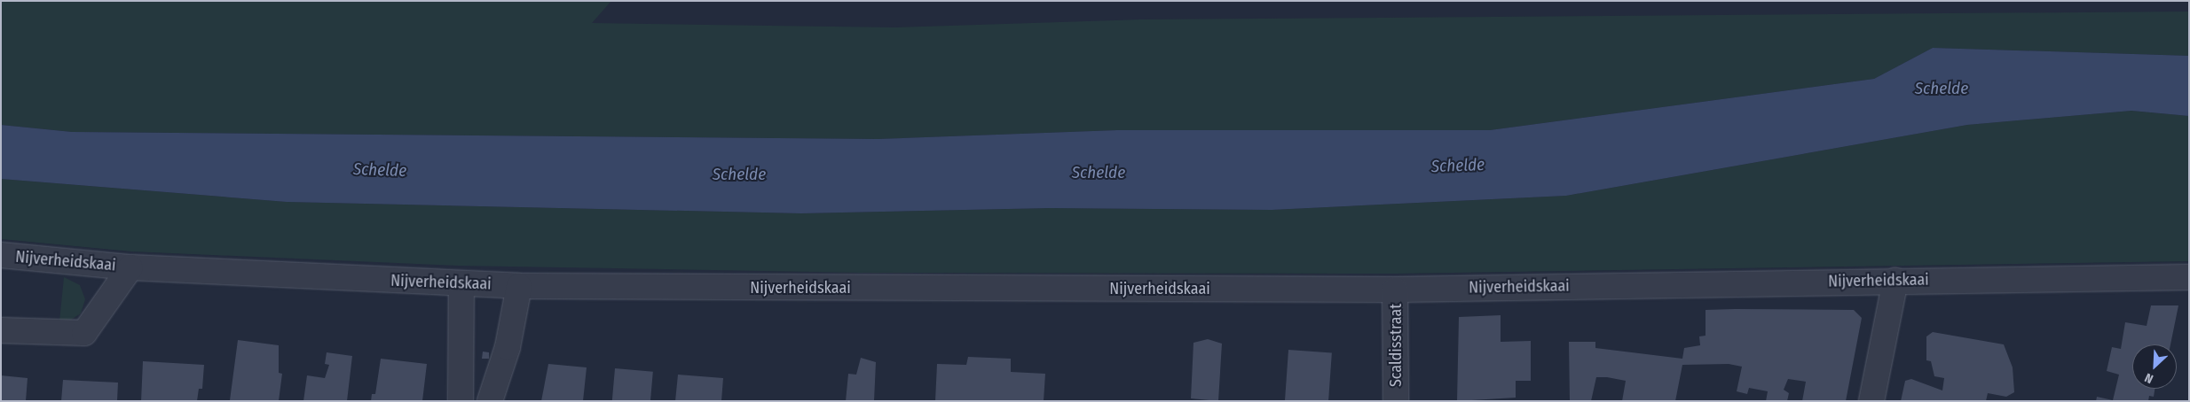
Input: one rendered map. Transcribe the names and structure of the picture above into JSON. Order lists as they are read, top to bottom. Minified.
{"streets":{"street":["Nijverheidskaai","Scaldisstraat"]},"crossings":[["Nijverheidskaai","Scaldisstraat"]],"water":["Schelde"],"north":"bottom left"}
